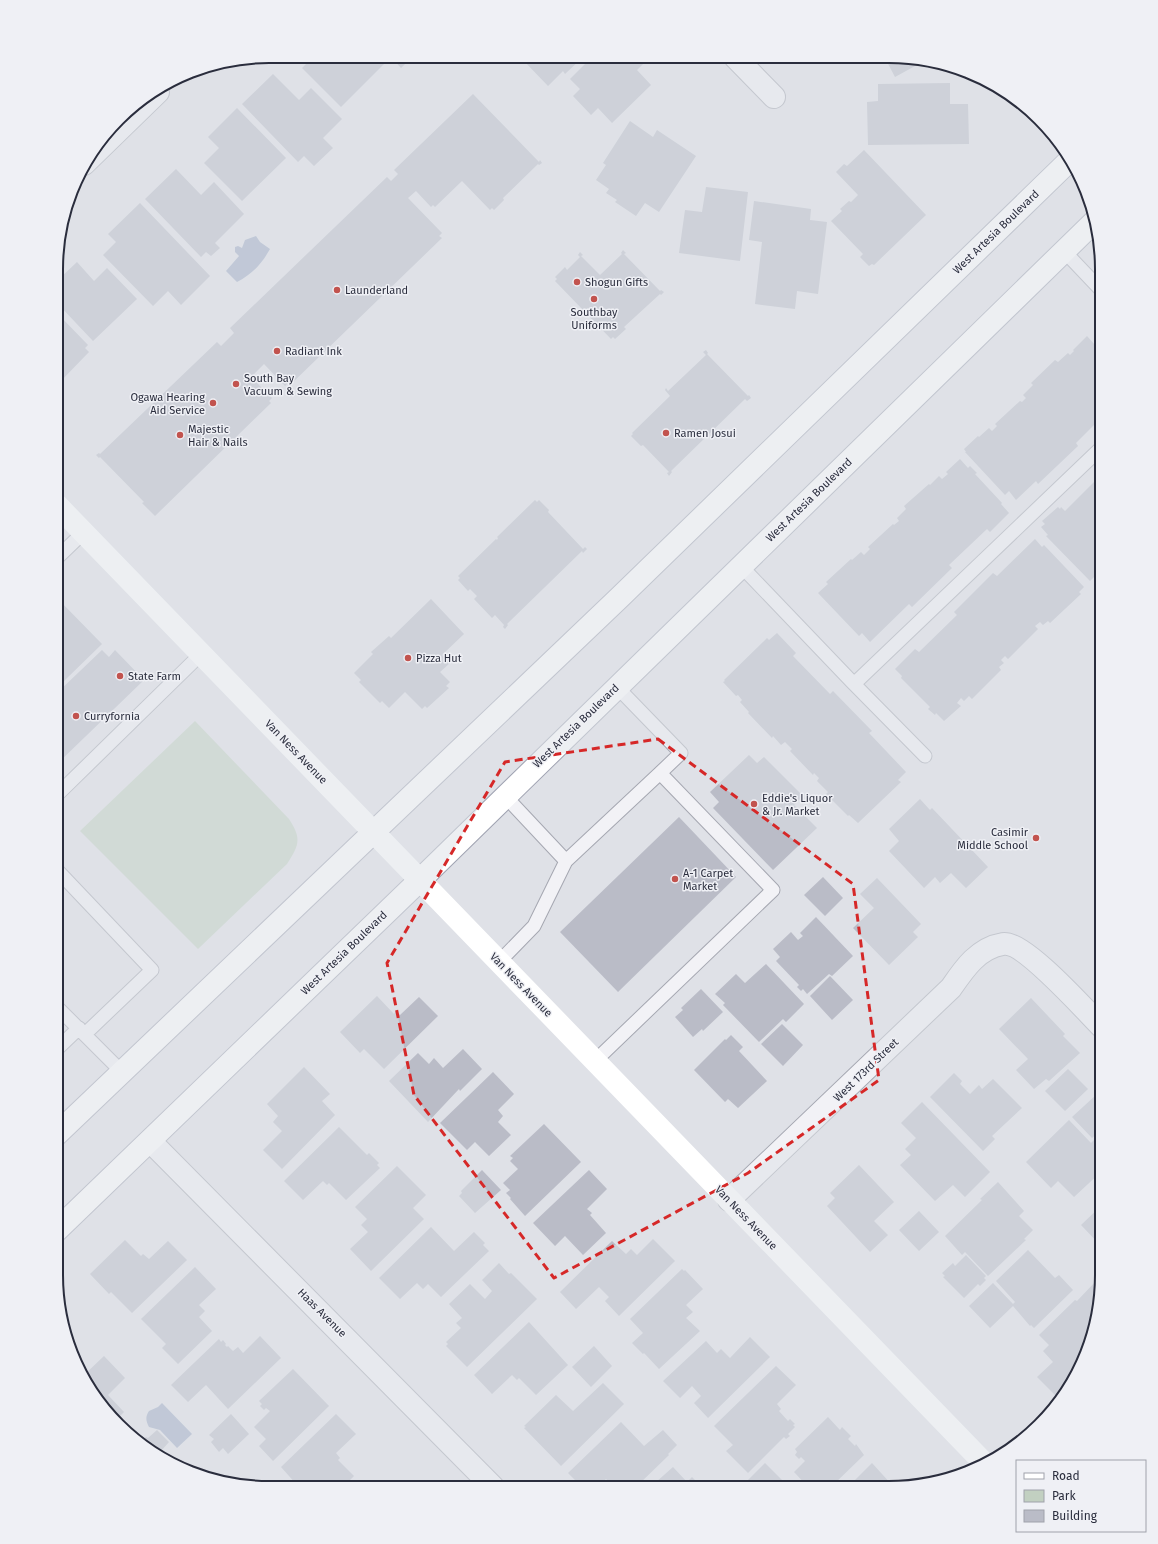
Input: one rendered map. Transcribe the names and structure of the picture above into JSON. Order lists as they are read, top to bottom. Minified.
{"streets":{"main road":["West Artesia Boulevard","Van Ness Avenue"],"street":["West 173rd Street","Haas Avenue"]},"crossings":[["West Artesia Boulevard","Van Ness Avenue"],["West Artesia Boulevard","Haas Avenue"],["Van Ness Avenue","West 173rd Street"]],"places":["Shogun Gifts","Launderland","Southbay Uniforms","Radiant Ink","South Bay Vacuum & Sewing","Ogawa Hearing Aid Service","Ramen Josui","Majestic Hair & Nails","Pizza Hut","State Farm","Curryfornia","Eddie's Liquor & Jr. Market","Casimir Middle School","A-1 Carpet Market"],"legend":["Road","Park","Building"]}
